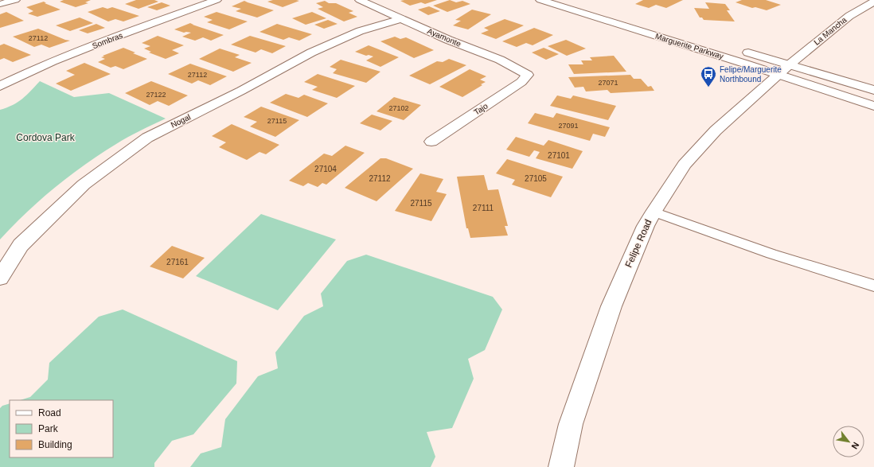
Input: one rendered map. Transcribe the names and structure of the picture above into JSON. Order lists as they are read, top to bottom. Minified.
{"streets":{"street":["La Mancha","Ayamonte","Sombras","Marguerite Parkway","Tajo","Nogal","Felipe Road"]},"crossings":[["La Mancha","Felipe Road"],["Ayamonte","Tajo"],["Ayamonte","Nogal"],["Marguerite Parkway","Felipe Road"]],"parks":["Cordova Park"],"places":{"bus stop":["Felipe/Marguerite Northbound"]},"house_numbers":["27112","27112","27071","27122","27102","27115","27091","27101","27104","27112","27105","27115","27111","27161"],"legend":["Road","Park","Building"],"north":"bottom right"}
